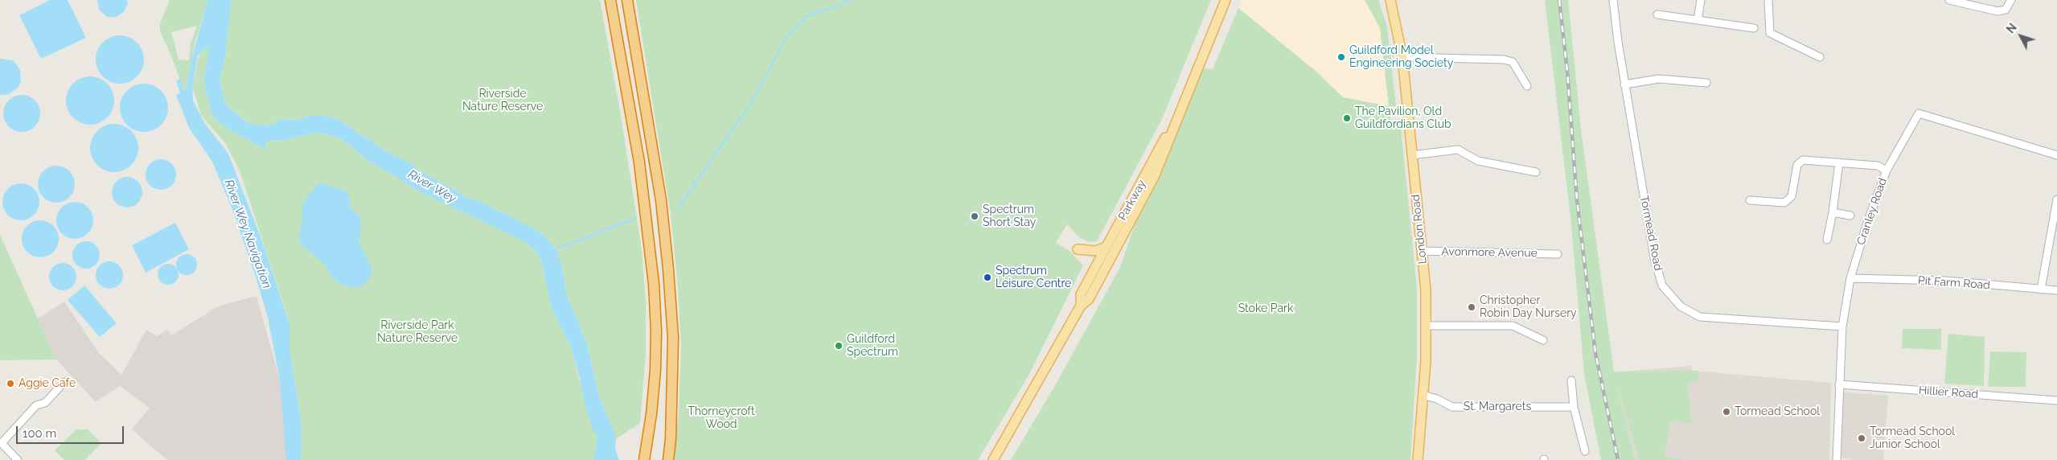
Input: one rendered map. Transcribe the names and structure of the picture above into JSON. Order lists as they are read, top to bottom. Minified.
{"streets":{"main road":["Parkway","London Road"],"street":["Cranley Road","Tormead Road","Avonmore Avenue","Pit Farm Road","Hillier Road","St. Margarets"]},"crossings":[["Cranley Road","Tormead Road"],["Cranley Road","Pit Farm Road"],["Cranley Road","Hillier Road"],["London Road","Avonmore Avenue"],["London Road","St. Margarets"]],"water":["River Wey","River Wey Navigation"],"parks":["Riverside Nature Reserve","Stoke Park","Riverside Park Nature Reserve","Thorneycroft Wood"],"places":["Guildford Model Engineering Society","The Pavilion, Old Guildfordians Club","Spectrum Short Stay","Spectrum Leisure Centre","Christopher Robin Day Nursery","Guildford Spectrum","Aggie Cafe","Tormead School","Tormead School Junior School"],"scale_bar":"100 m","north":"top left"}
